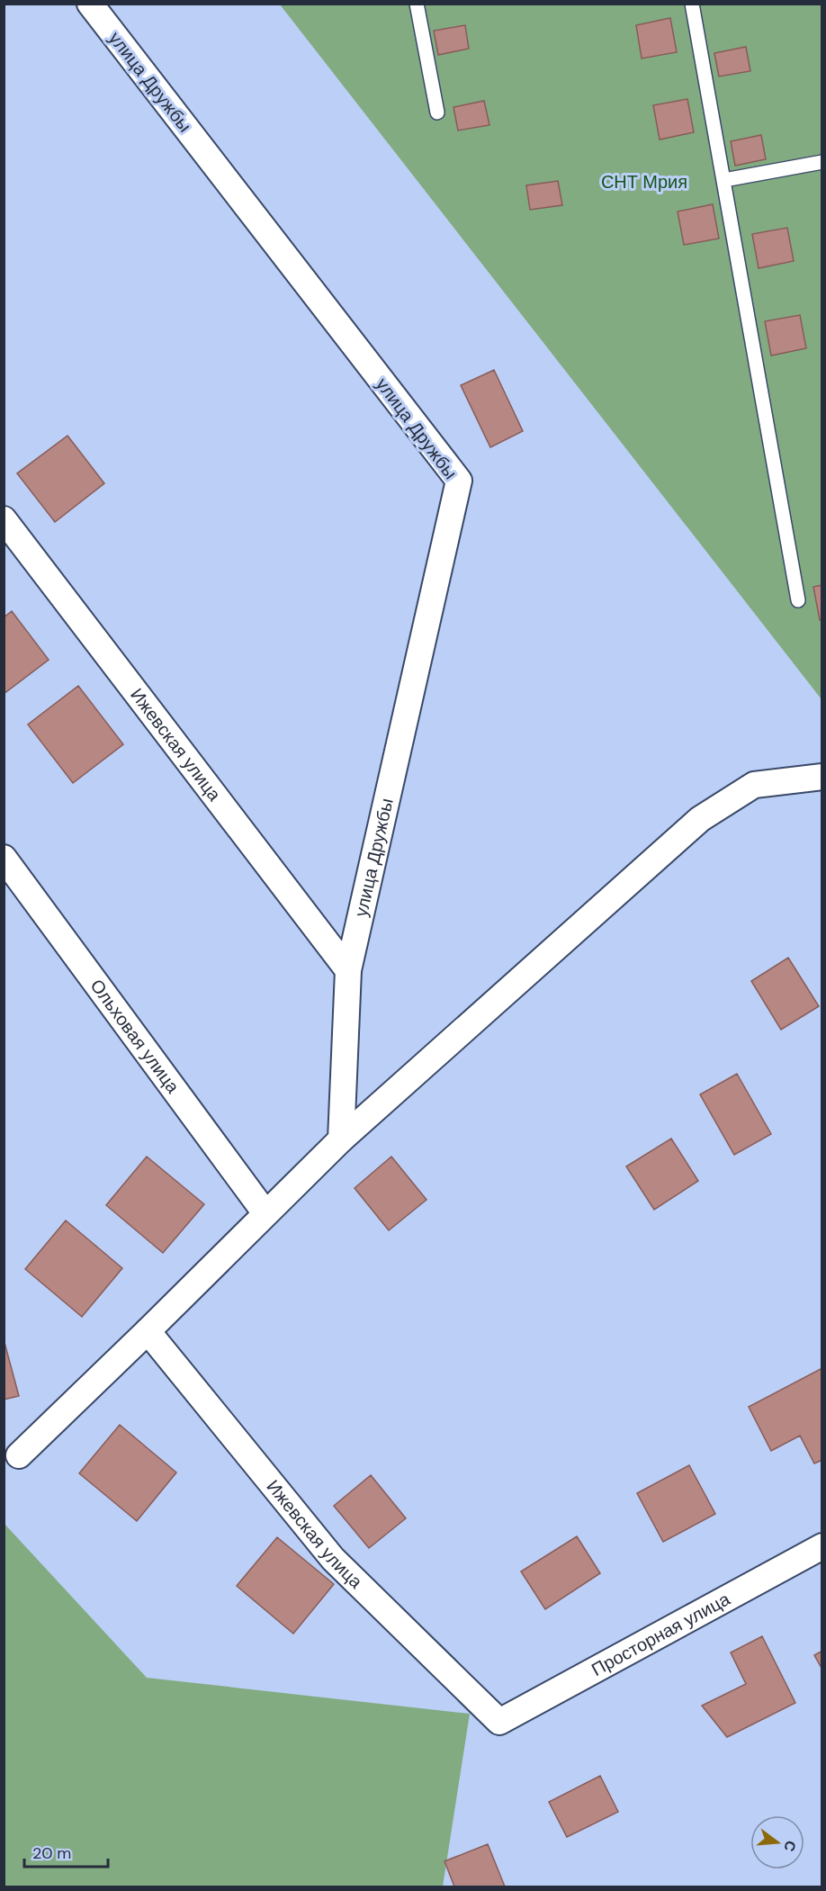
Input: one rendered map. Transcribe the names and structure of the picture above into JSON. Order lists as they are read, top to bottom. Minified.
{"streets":{"street":["улица Дружбы","Ижевская улица","Ольховая улица","Просторная улица"]},"crossings":[["улица Дружбы","Ижевская улица"],["Ижевская улица","Просторная улица"]],"parks":["СНТ Мрия"],"scale_bar":"20 m","north":"right"}
